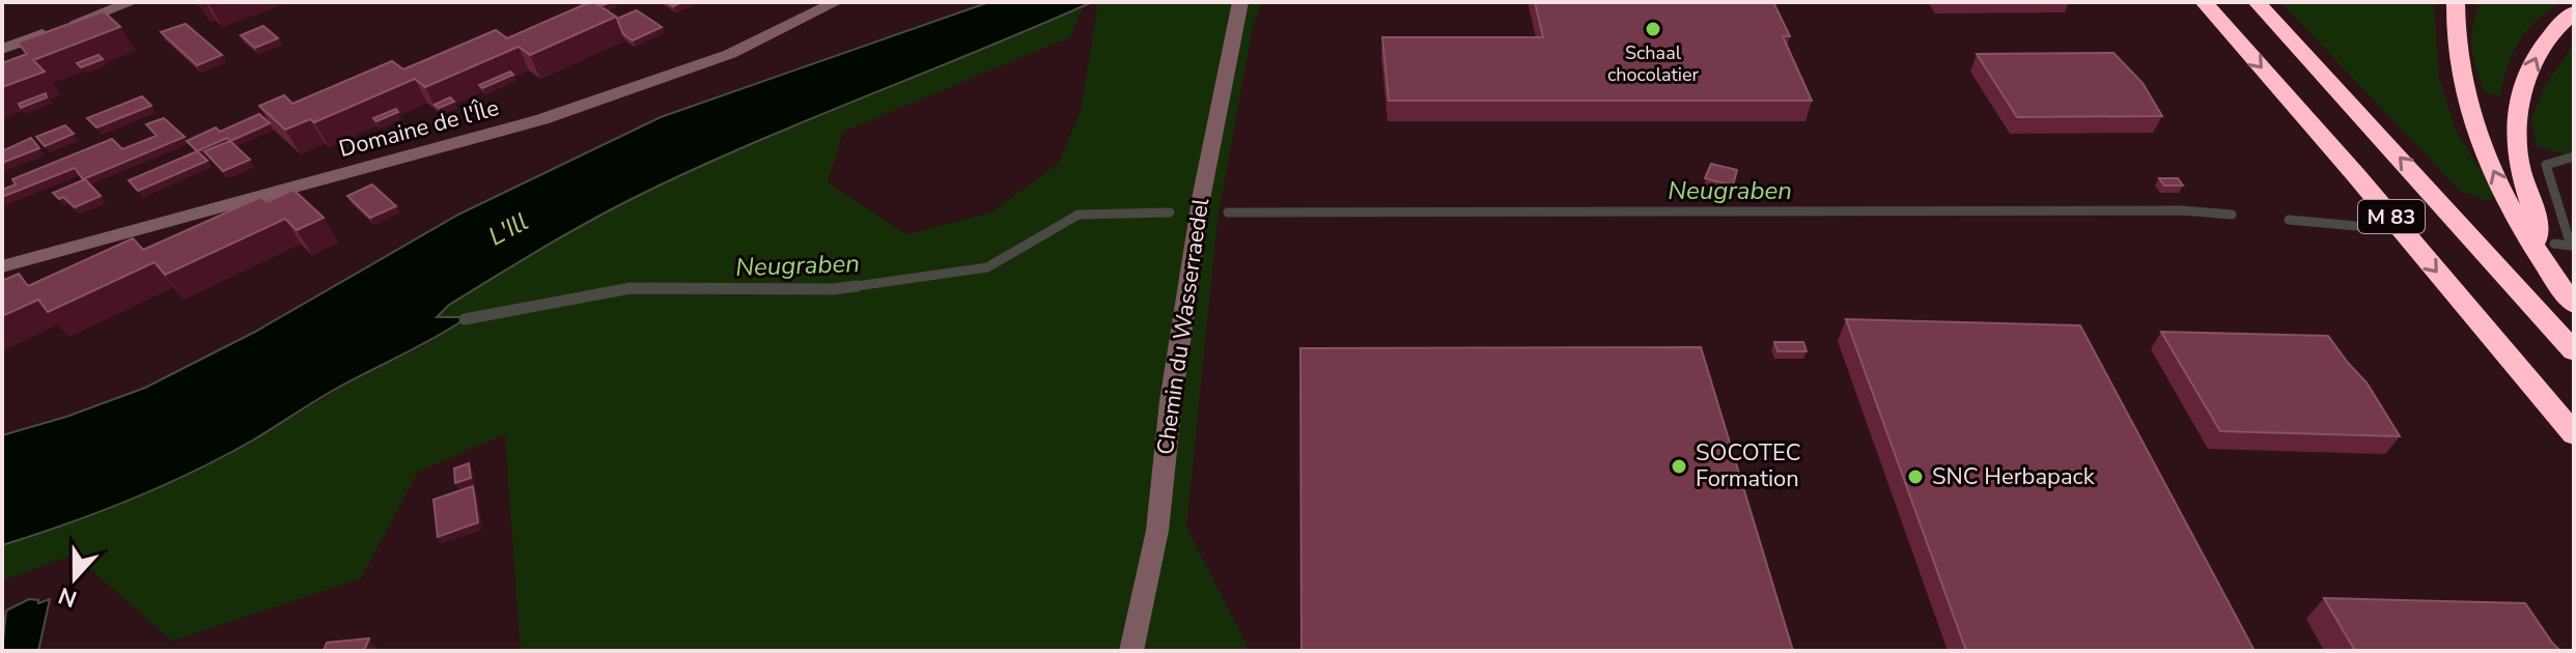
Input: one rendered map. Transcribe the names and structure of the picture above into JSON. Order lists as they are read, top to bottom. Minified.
{"streets":{"highway":["M 83"],"street":["Domaine de l'Île","Chemin du Wasserraedel"]},"water":["Neugraben","L'Ill"],"places":["Schaal chocolatier","SOCOTEC Formation","SNC Herbapack"],"north":"bottom"}
